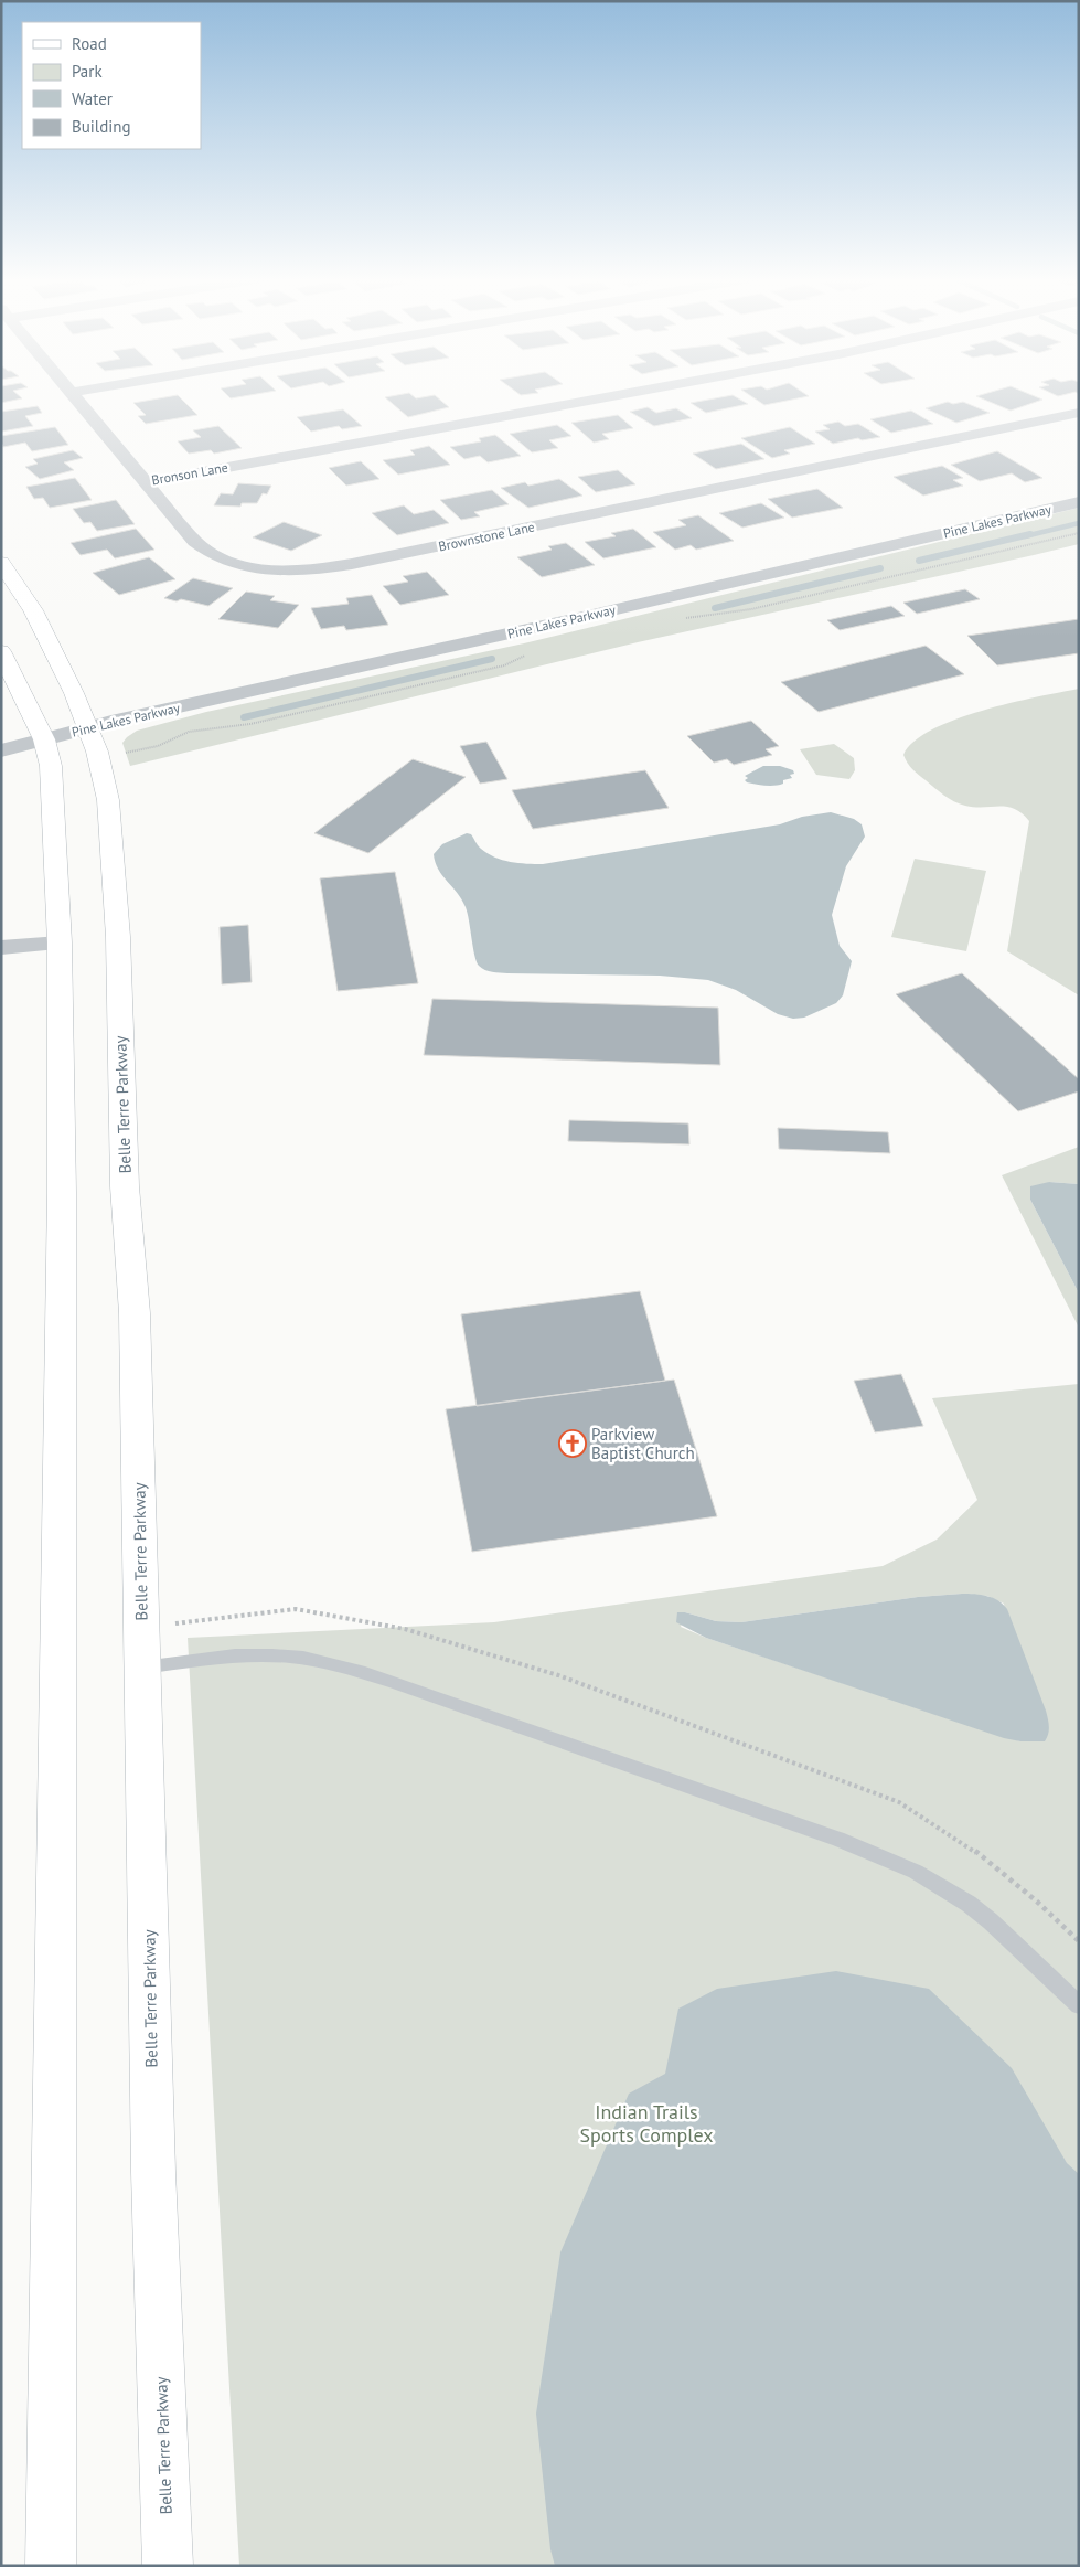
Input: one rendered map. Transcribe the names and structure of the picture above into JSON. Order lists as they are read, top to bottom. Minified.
{"streets":{"main road":["Belle Terre Parkway"],"street":["Bronson Lane","Pine Lakes Parkway","Brownstone Lane"]},"crossings":[["Bronson Lane","Brownstone Lane"],["Pine Lakes Parkway","Belle Terre Parkway"]],"parks":["Indian Trails Sports Complex"],"places":{"church":["Parkview Baptist Church"]},"legend":["Road","Park","Water","Building"]}
